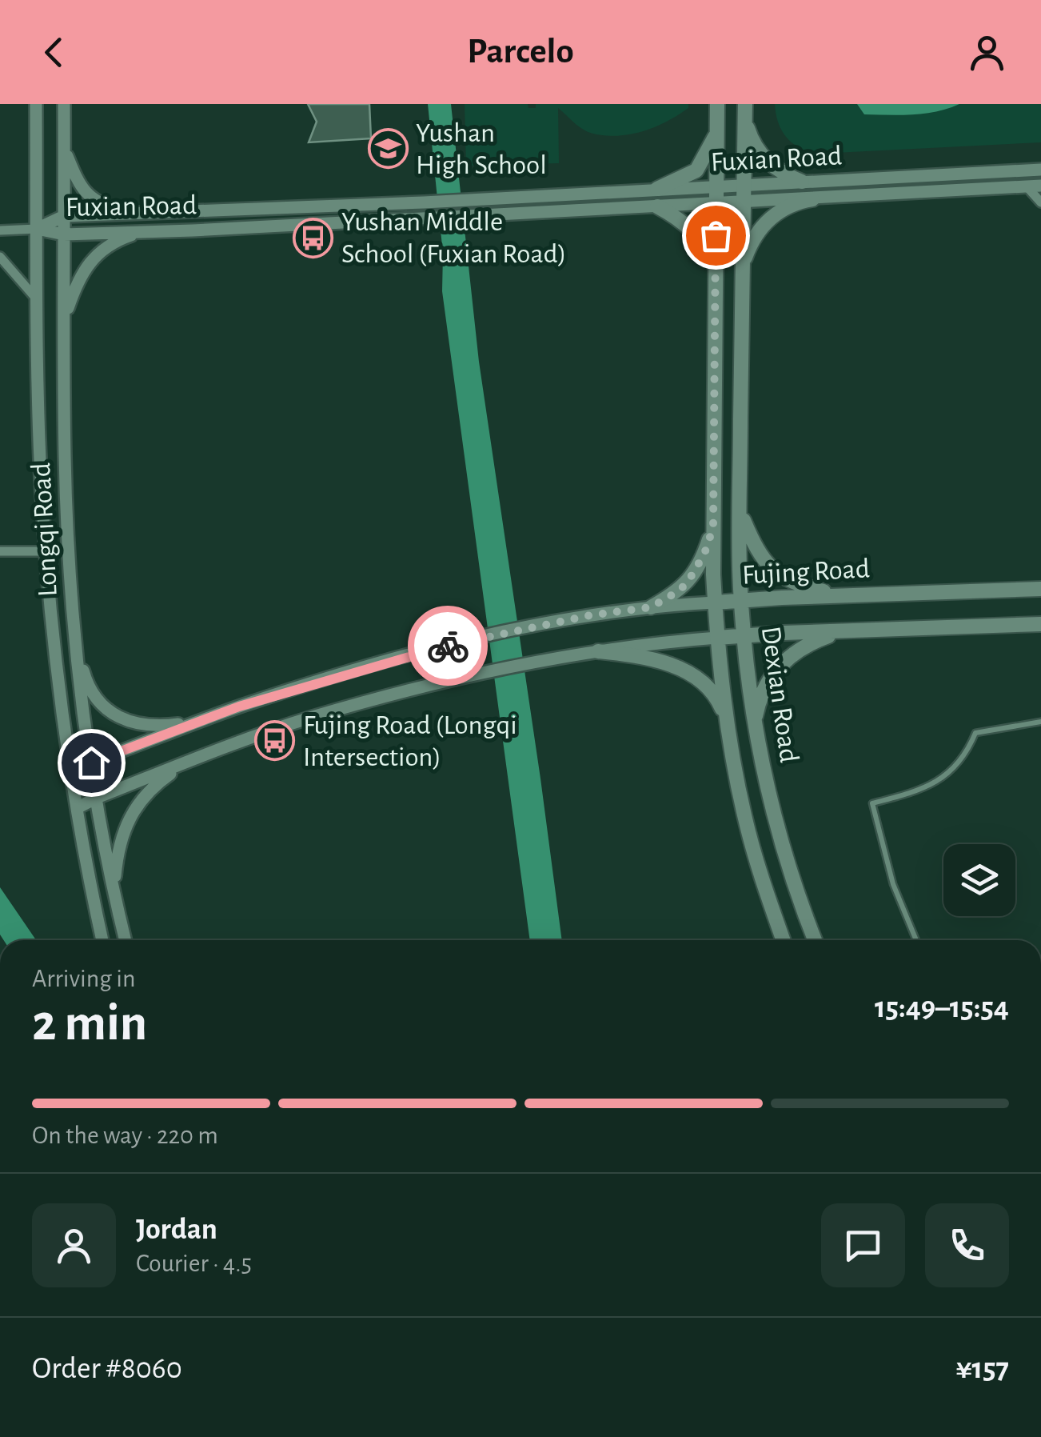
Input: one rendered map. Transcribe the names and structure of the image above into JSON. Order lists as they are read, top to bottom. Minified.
{"streets":{"main road":["Fujing Road","Dexian Road"],"street":["Fuxian Road","Longqi Road"]},"crossings":[["Fuxian Road","Longqi Road"],["Fuxian Road","Dexian Road"],["Longqi Road","Fujing Road"],["Fujing Road","Dexian Road"]],"places":{"school or university":["Yushan High School"],"bus stop":["Yushan Middle School (Fuxian Road)","Fujing Road (Longqi Intersection)"]},"page":{"header":"Parcelo","heading":["2 min","Arriving in","15:49–15:54"],"panel":["Jordan","Courier · 4.5","Order #8060","¥157"],"bar":"On the way · 220 m"}}
